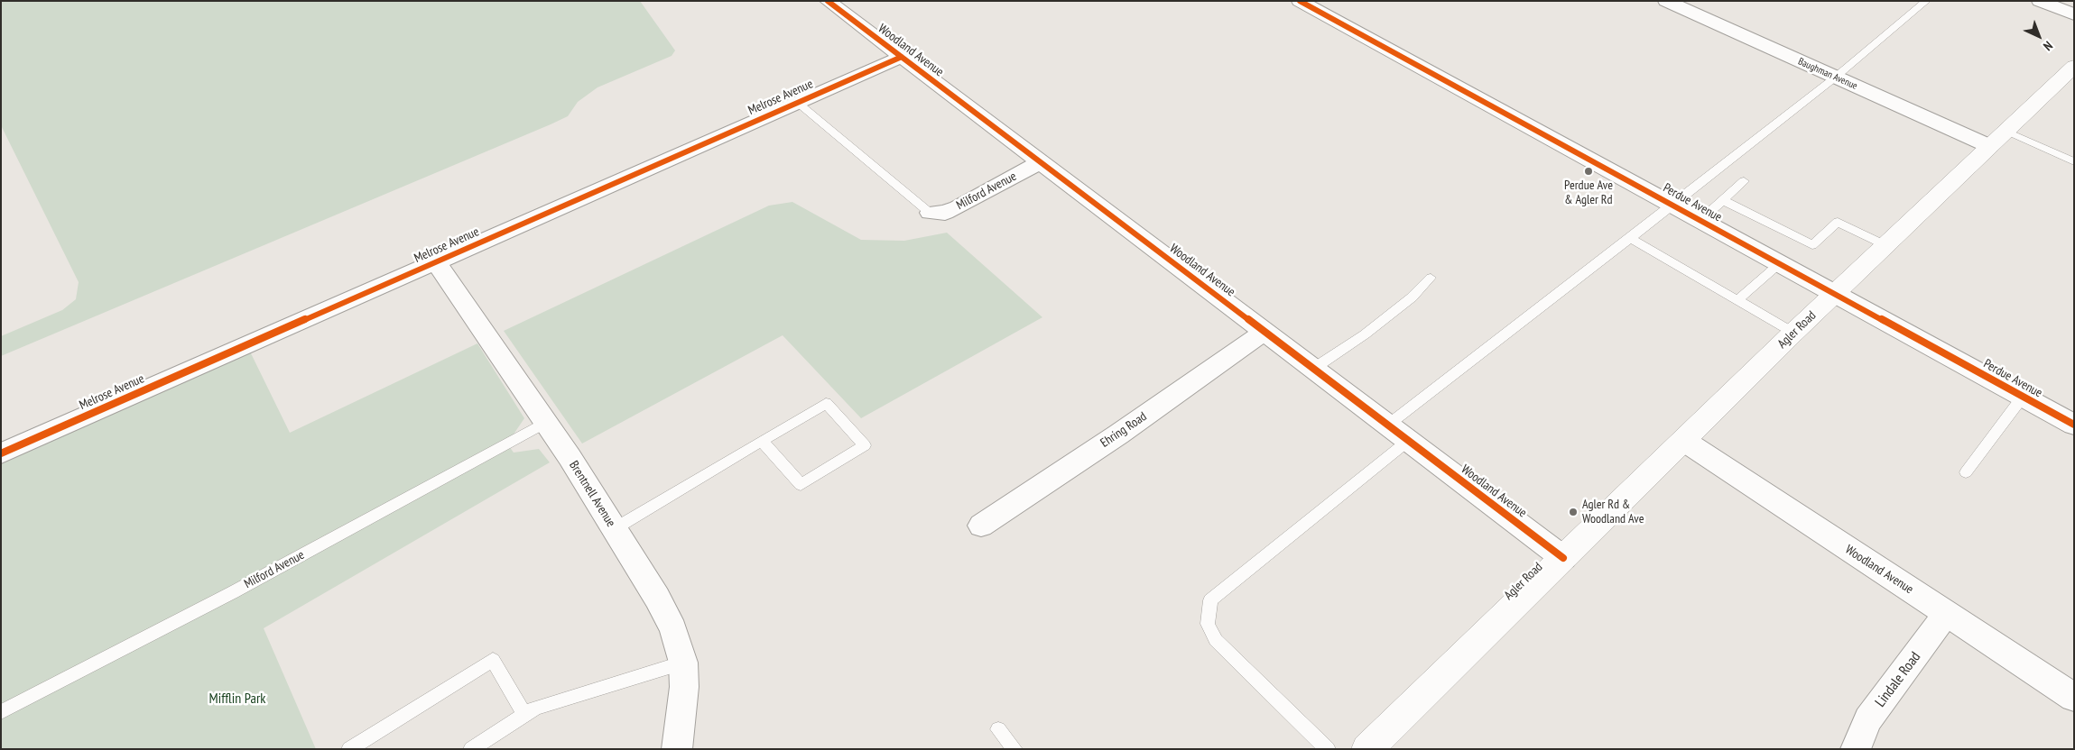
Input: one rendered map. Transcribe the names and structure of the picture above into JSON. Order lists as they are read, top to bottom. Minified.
{"streets":{"main road":["Agler Road"],"street":["Woodland Avenue","Baughman Avenue","Melrose Avenue","Milford Avenue","Perdue Avenue","Ehring Road","Brentnell Avenue","Lindale Road"]},"crossings":[["Woodland Avenue","Melrose Avenue"],["Woodland Avenue","Milford Avenue"],["Woodland Avenue","Agler Road"],["Woodland Avenue","Ehring Road"],["Woodland Avenue","Lindale Road"],["Baughman Avenue","Agler Road"],["Melrose Avenue","Brentnell Avenue"],["Milford Avenue","Brentnell Avenue"],["Perdue Avenue","Agler Road"]],"parks":["Mifflin Park"],"places":["Perdue Ave & Agler Rd","Agler Rd & Woodland Ave"],"north":"bottom right"}
